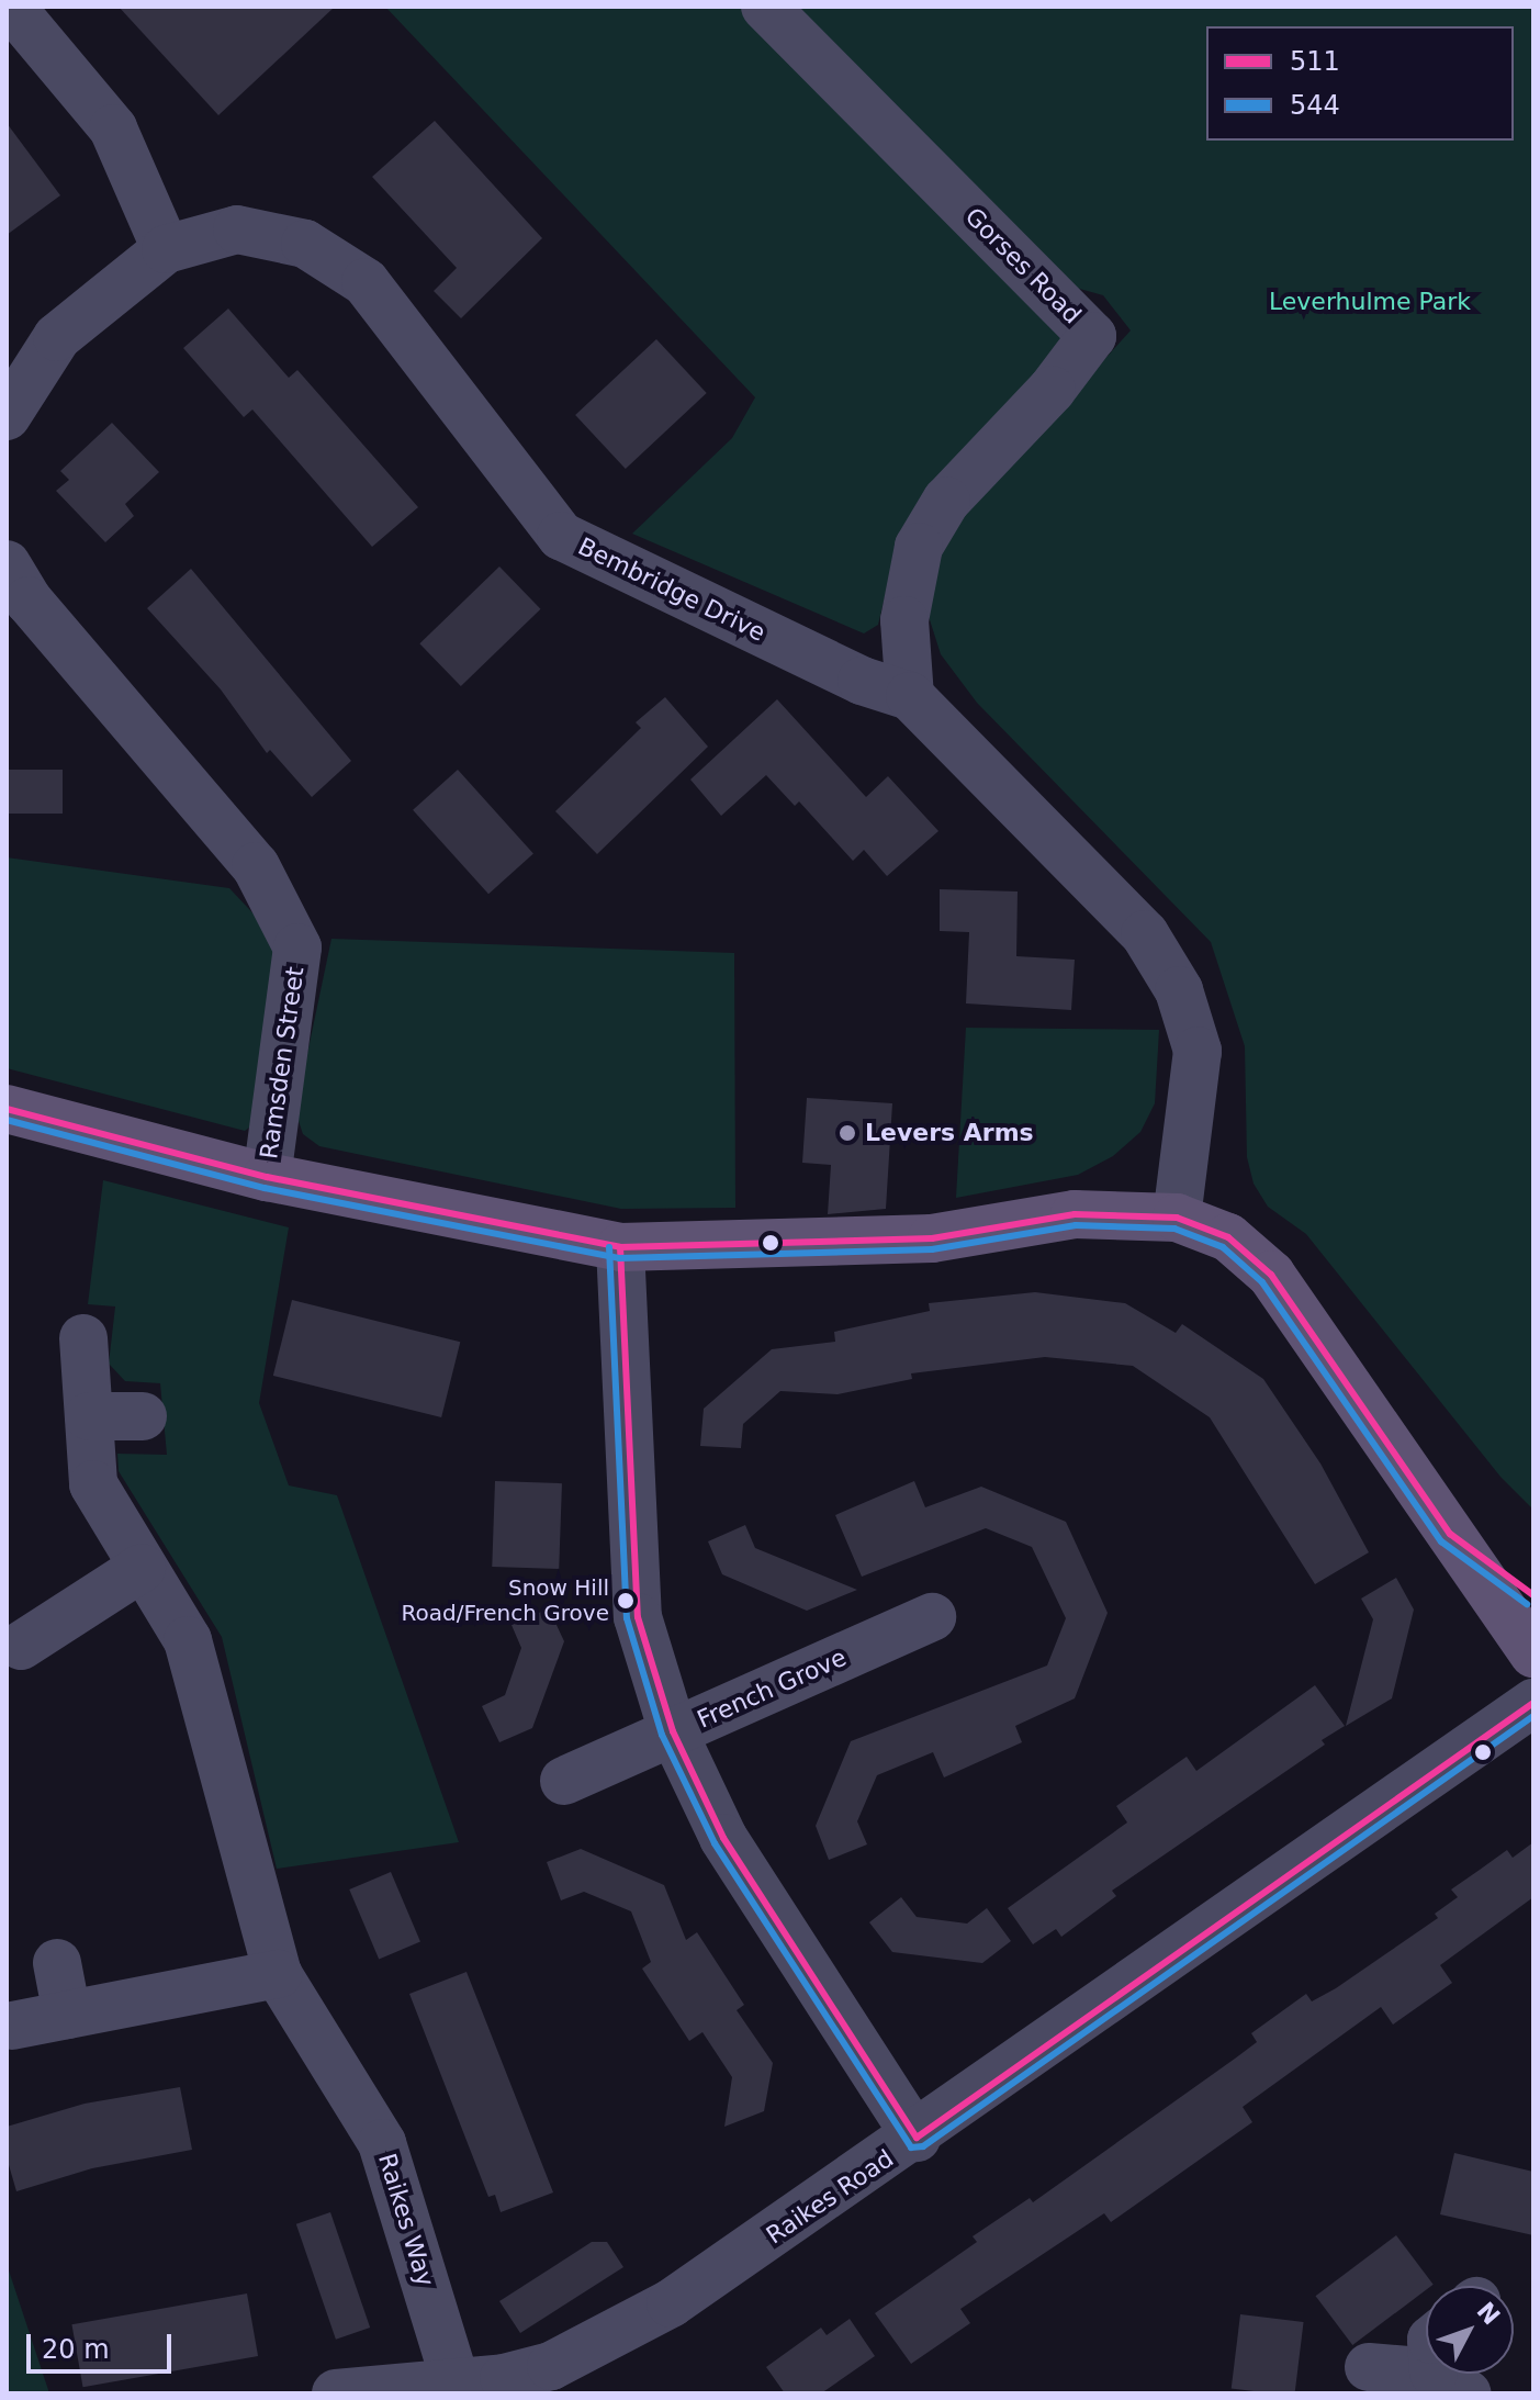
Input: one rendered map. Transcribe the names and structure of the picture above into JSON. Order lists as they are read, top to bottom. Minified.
{"streets":{"street":["Gorses Road","Bembridge Drive","Ramsden Street","French Grove","Raikes Road","Raikes Way"]},"crossings":[["Gorses Road","Bembridge Drive"],["Raikes Road","Raikes Way"]],"parks":["Leverhulme Park"],"places":["Levers Arms","Snow Hill Road/French Grove"],"lines":["transit line 511","transit line 544"],"legend":["511","544"],"scale_bar":"20 m","north":"top right"}
